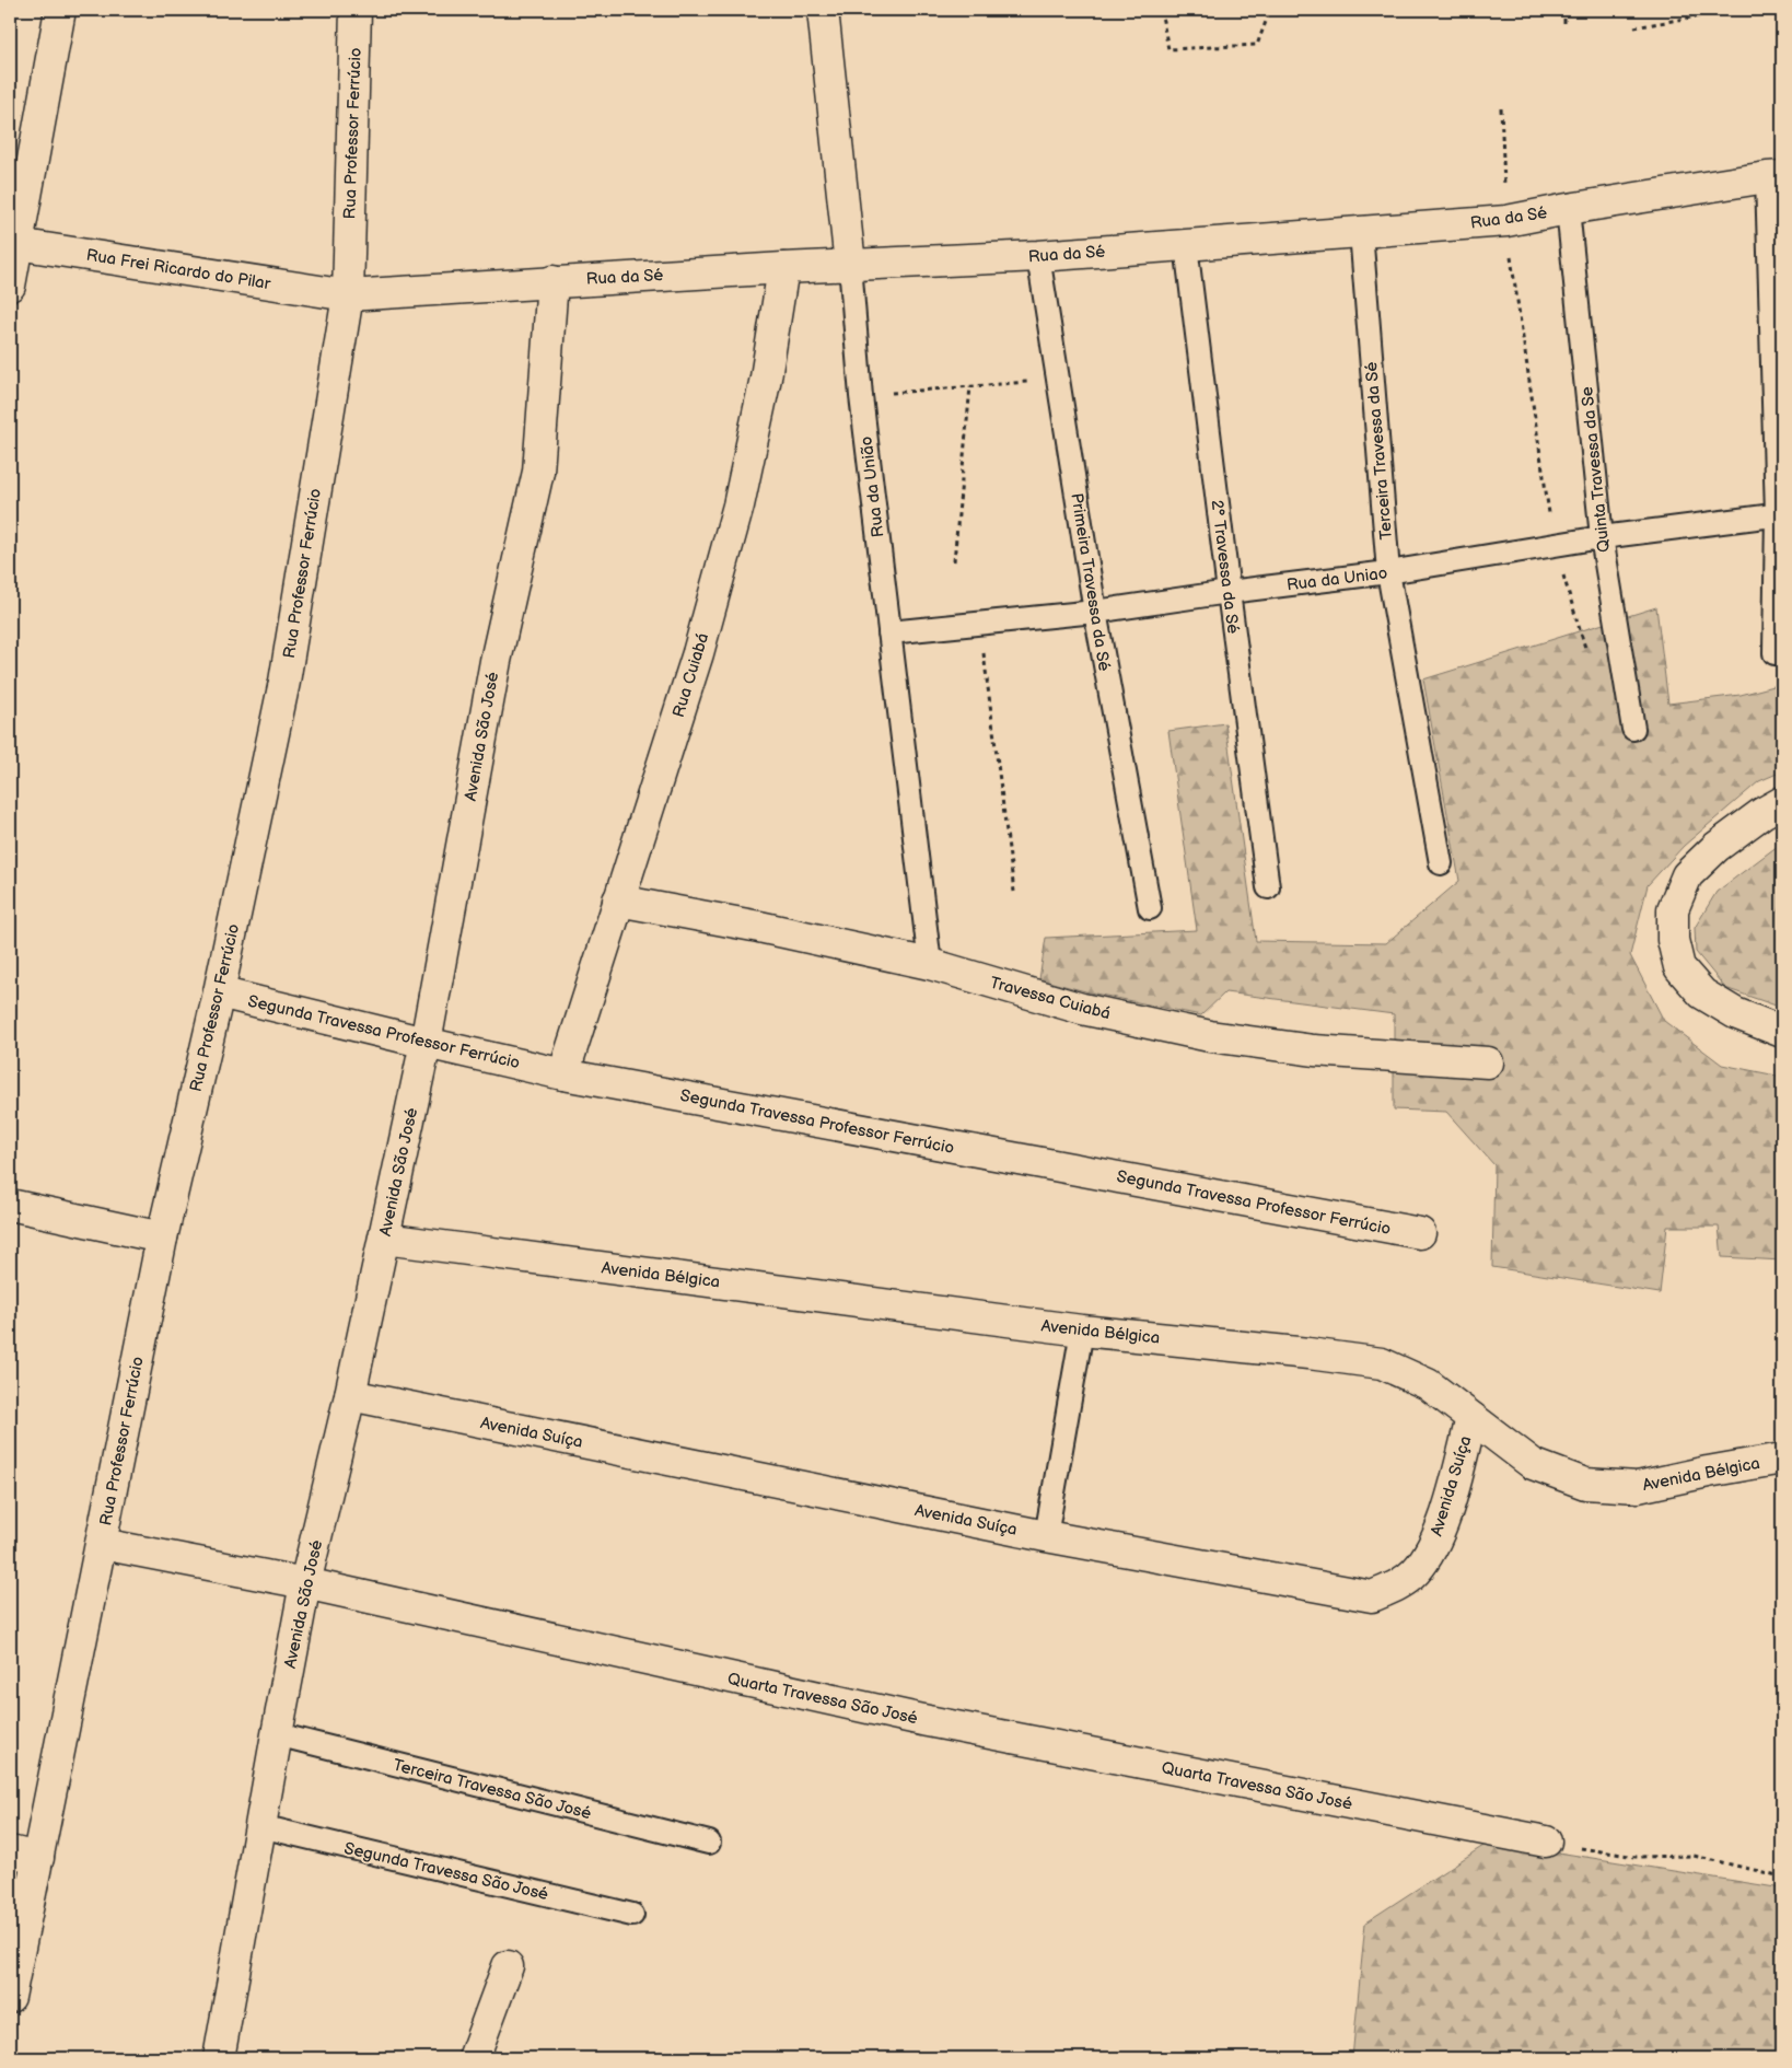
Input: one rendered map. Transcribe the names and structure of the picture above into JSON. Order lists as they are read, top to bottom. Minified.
{"streets":{"street":["Rua Professor Ferrúcio","Rua da Sé","Rua Frei Ricardo do Pilar","Rua da União","Rua Cuiabá","Avenida São José","Travessa Cuiabá","Segunda Travessa Professor Ferrúcio","Avenida Bélgica","Avenida Suíça","Quarta Travessa São José"],"lane":["Terceira Travessa da Sé","Quinta Travessa da Se","2° Travessa da Sé","Rua da Uniao","Primeira Travessa da Sé","Terceira Travessa São José","Segunda Travessa São José"]},"crossings":[["Rua Professor Ferrúcio","Rua da Sé"],["Rua Professor Ferrúcio","Rua Frei Ricardo do Pilar"],["Rua Professor Ferrúcio","Segunda Travessa Professor Ferrúcio"],["Rua Professor Ferrúcio","Quarta Travessa São José"],["Rua da Sé","Rua Frei Ricardo do Pilar"],["Rua da Sé","Terceira Travessa da Sé"],["Rua da Sé","Quinta Travessa da Se"],["Rua da Sé","Rua da União"],["Rua da Sé","2° Travessa da Sé"],["Rua da Sé","Primeira Travessa da Sé"],["Rua da Sé","Rua Cuiabá"],["Rua da Sé","Avenida São José"],["Terceira Travessa da Sé","Rua da Uniao"],["Quinta Travessa da Se","Rua da Uniao"],["Rua da União","Rua da Uniao"],["Rua da União","Travessa Cuiabá"],["2° Travessa da Sé","Rua da Uniao"],["Rua da Uniao","Primeira Travessa da Sé"],["Rua Cuiabá","Travessa Cuiabá"],["Rua Cuiabá","Segunda Travessa Professor Ferrúcio"],["Avenida São José","Segunda Travessa Professor Ferrúcio"],["Avenida São José","Avenida Bélgica"],["Avenida São José","Avenida Suíça"],["Avenida São José","Quarta Travessa São José"],["Avenida São José","Terceira Travessa São José"],["Avenida São José","Segunda Travessa São José"],["Avenida Bélgica","Avenida Suíça"]]}
